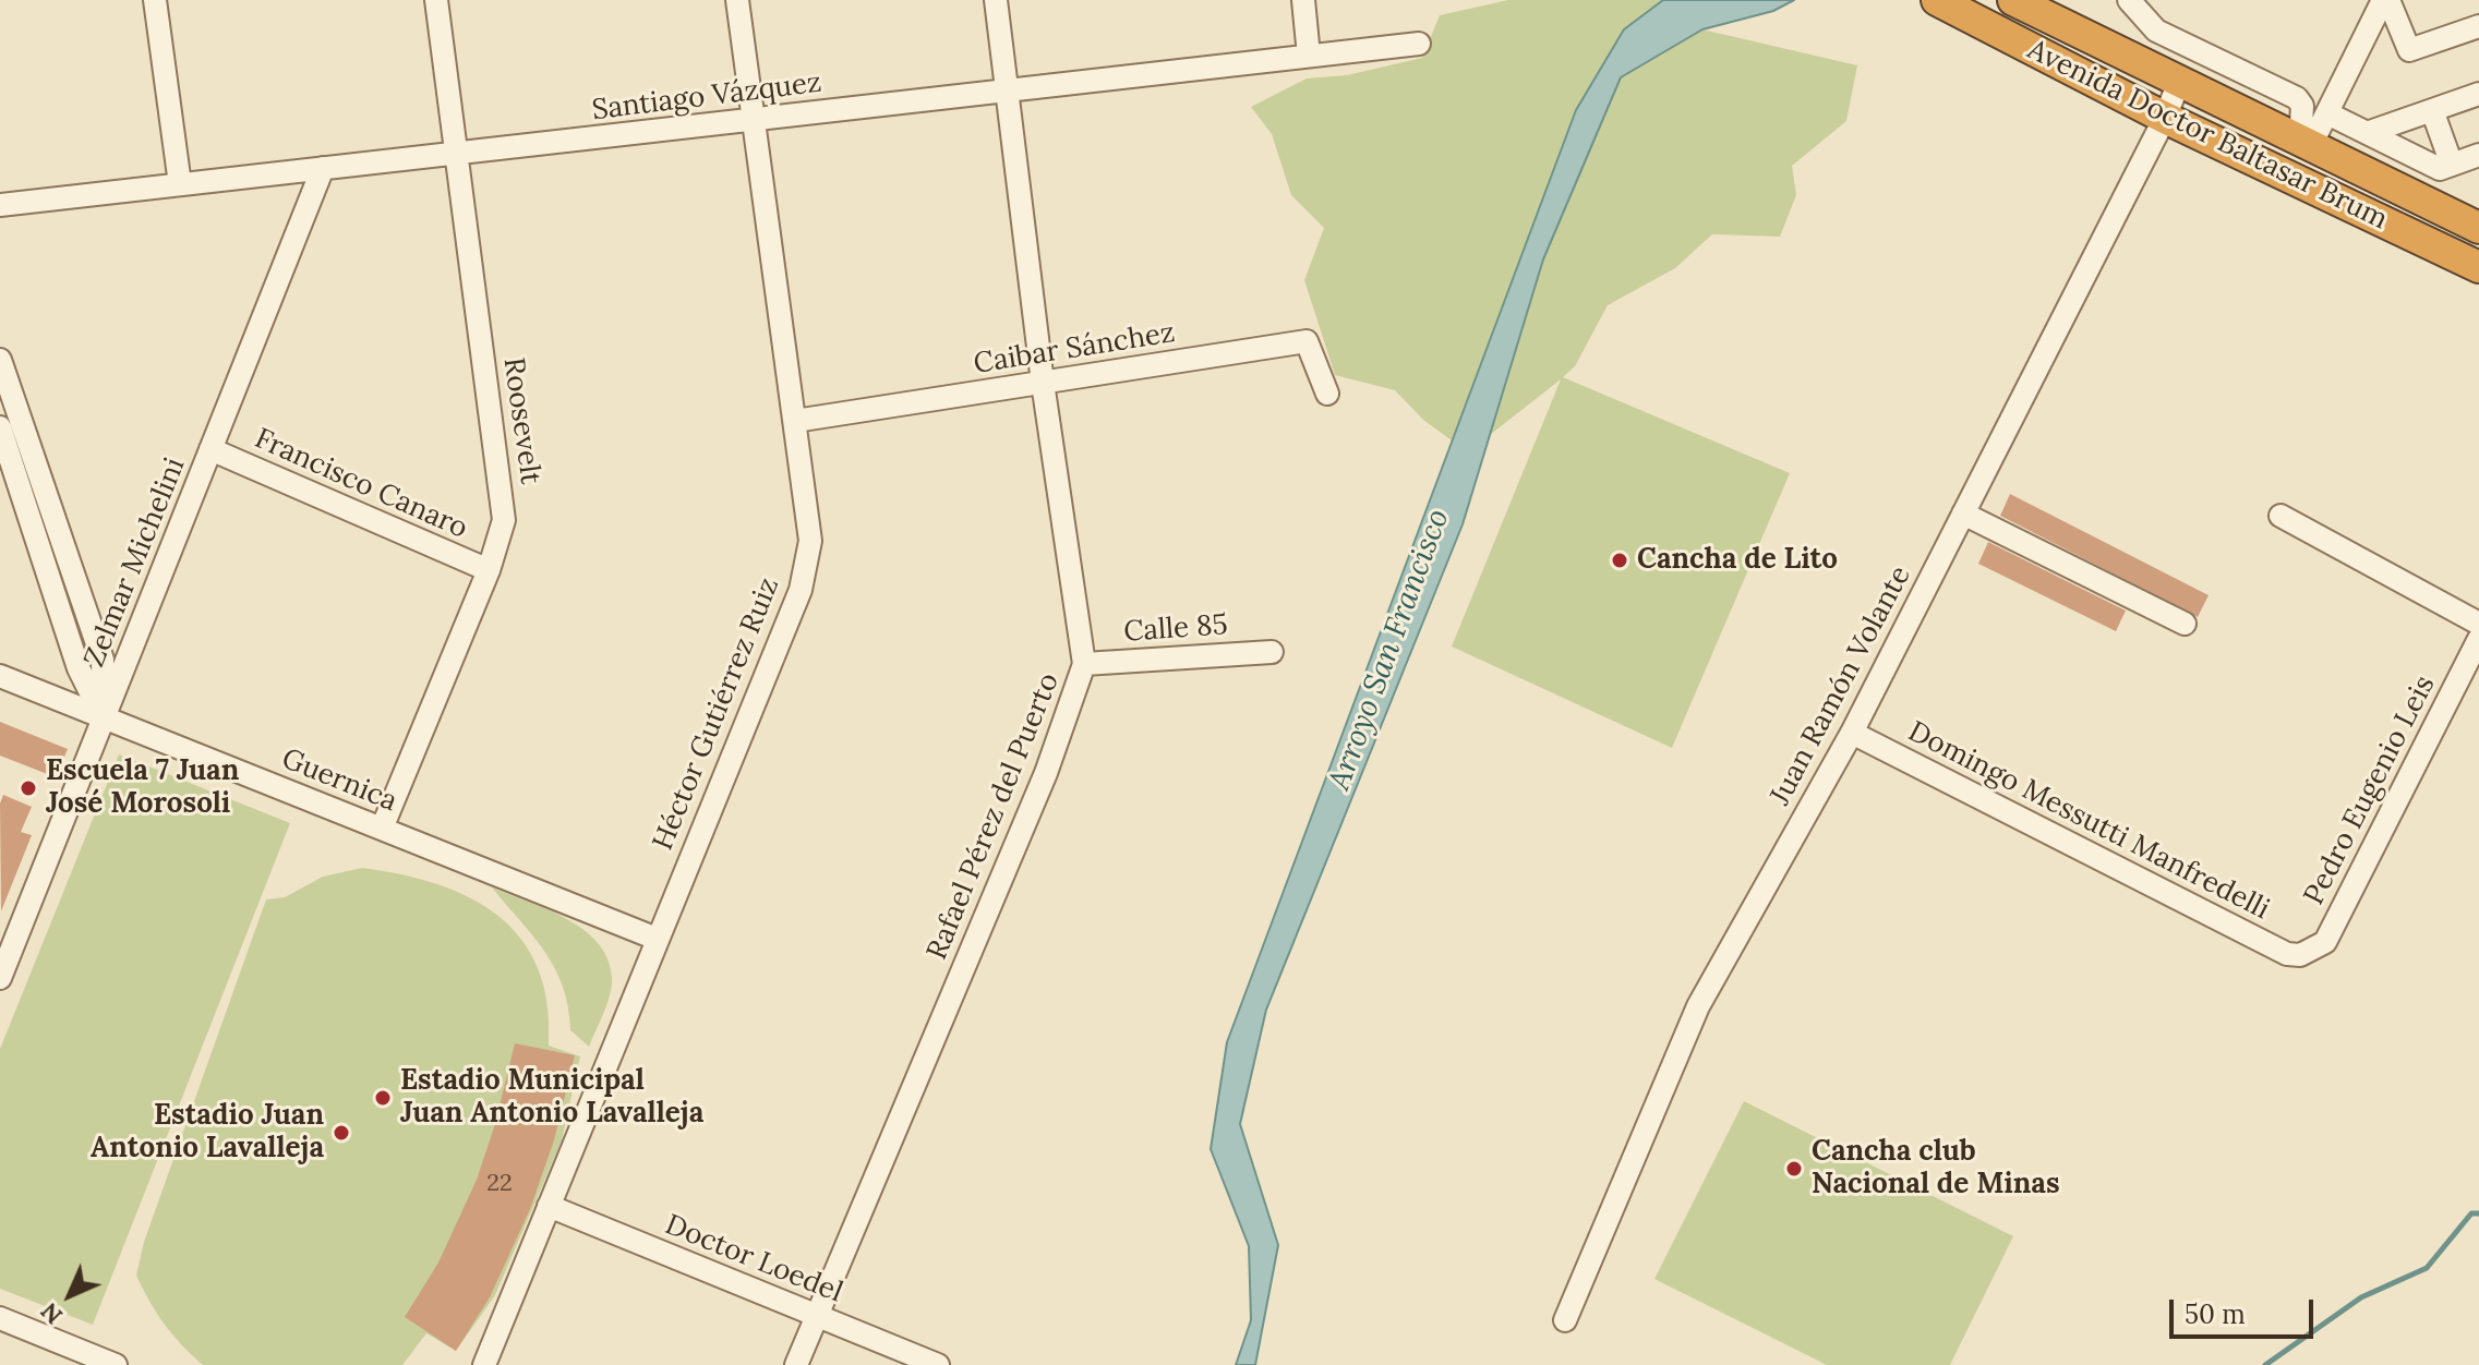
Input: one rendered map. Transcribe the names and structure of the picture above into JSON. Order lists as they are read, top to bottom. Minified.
{"streets":{"highway":["Avenida Doctor Baltasar Brum"],"street":["Santiago Vázquez","Caibar Sánchez","Roosevelt","Francisco Canaro","Zelmar Michelini","Calle 85","Juan Ramón Volante","Héctor Gutiérrez Ruiz","Guernica","Pedro Eugenio Leis","Rafael Pérez del Puerto","Domingo Messutti Manfredelli","Doctor Loedel"]},"crossings":[["Santiago Vázquez","Roosevelt"],["Santiago Vázquez","Zelmar Michelini"],["Santiago Vázquez","Héctor Gutiérrez Ruiz"],["Santiago Vázquez","Rafael Pérez del Puerto"],["Avenida Doctor Baltasar Brum","Juan Ramón Volante"],["Caibar Sánchez","Héctor Gutiérrez Ruiz"],["Caibar Sánchez","Rafael Pérez del Puerto"],["Roosevelt","Francisco Canaro"],["Roosevelt","Guernica"],["Francisco Canaro","Zelmar Michelini"],["Zelmar Michelini","Guernica"],["Calle 85","Rafael Pérez del Puerto"],["Juan Ramón Volante","Domingo Messutti Manfredelli"],["Héctor Gutiérrez Ruiz","Guernica"],["Héctor Gutiérrez Ruiz","Doctor Loedel"],["Pedro Eugenio Leis","Domingo Messutti Manfredelli"],["Rafael Pérez del Puerto","Doctor Loedel"]],"water":["Arroyo San Francisco"],"places":["Cancha de Lito","Escuela 7 Juan José Morosoli","Estadio Municipal Juan Antonio Lavalleja","Estadio Juan Antonio Lavalleja","Cancha club Nacional de Minas"],"house_numbers":["22"],"scale_bar":"50 m","north":"bottom left"}
